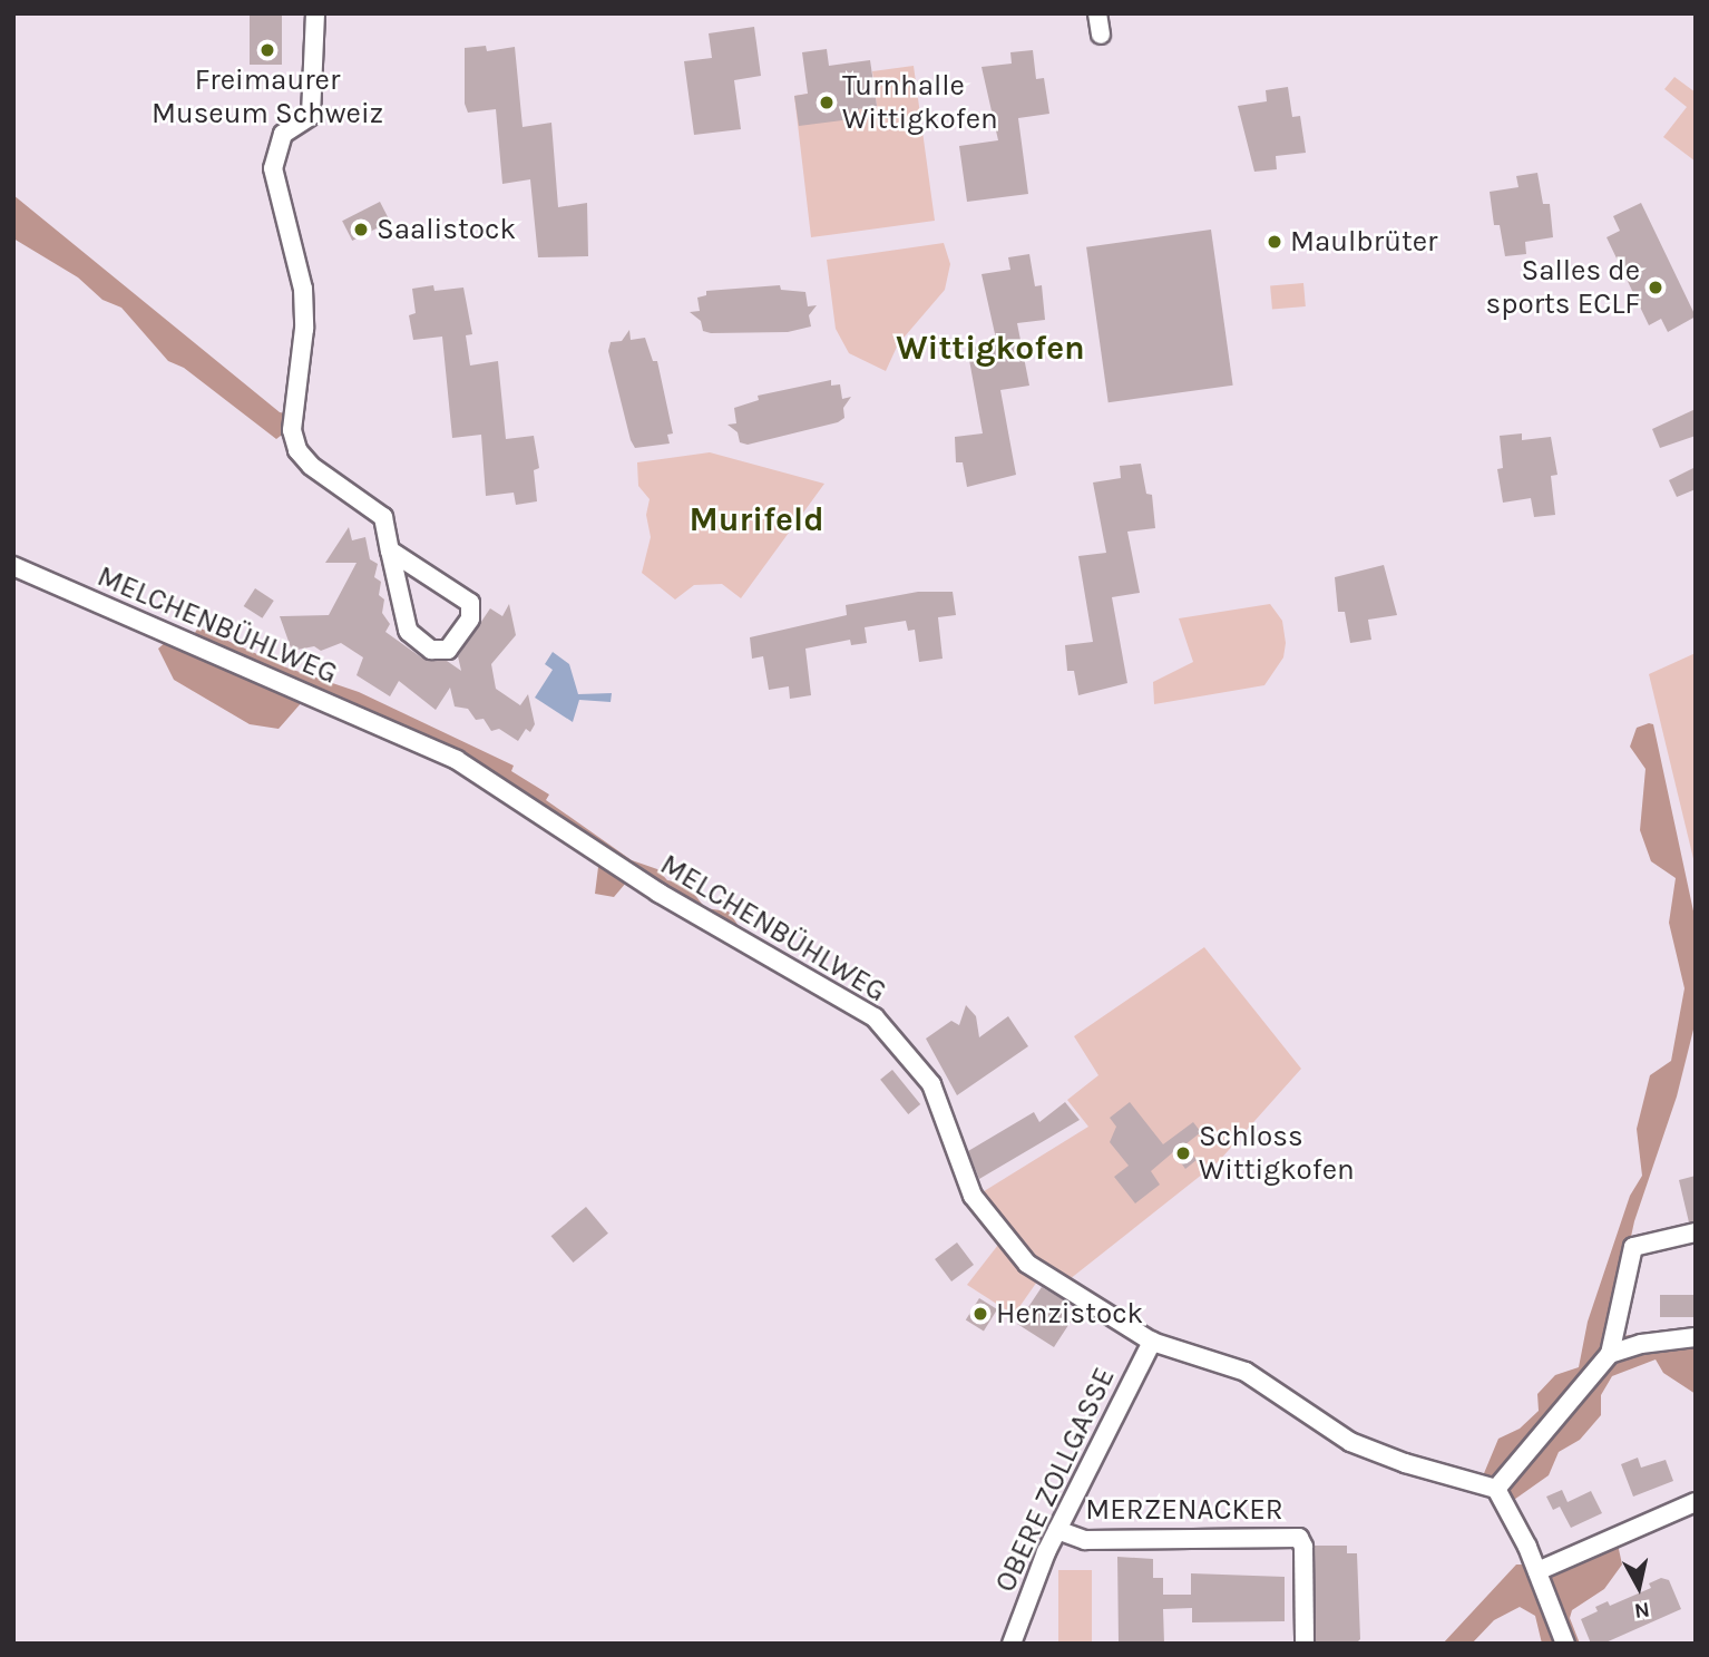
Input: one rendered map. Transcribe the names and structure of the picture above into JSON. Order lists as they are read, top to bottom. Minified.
{"streets":{"street":["MELCHENBÜHLWEG","OBERE ZOLLGASSE","MERZENACKER"]},"crossings":[["MELCHENBÜHLWEG","OBERE ZOLLGASSE"],["OBERE ZOLLGASSE","MERZENACKER"]],"districts":["Wittigkofen","Murifeld"],"places":["Freimaurer Museum Schweiz","Turnhalle Wittigkofen","Saalistock","Maulbrüter","Salles de sports ECLF","Schloss Wittigkofen","Henzistock"],"north":"bottom"}
